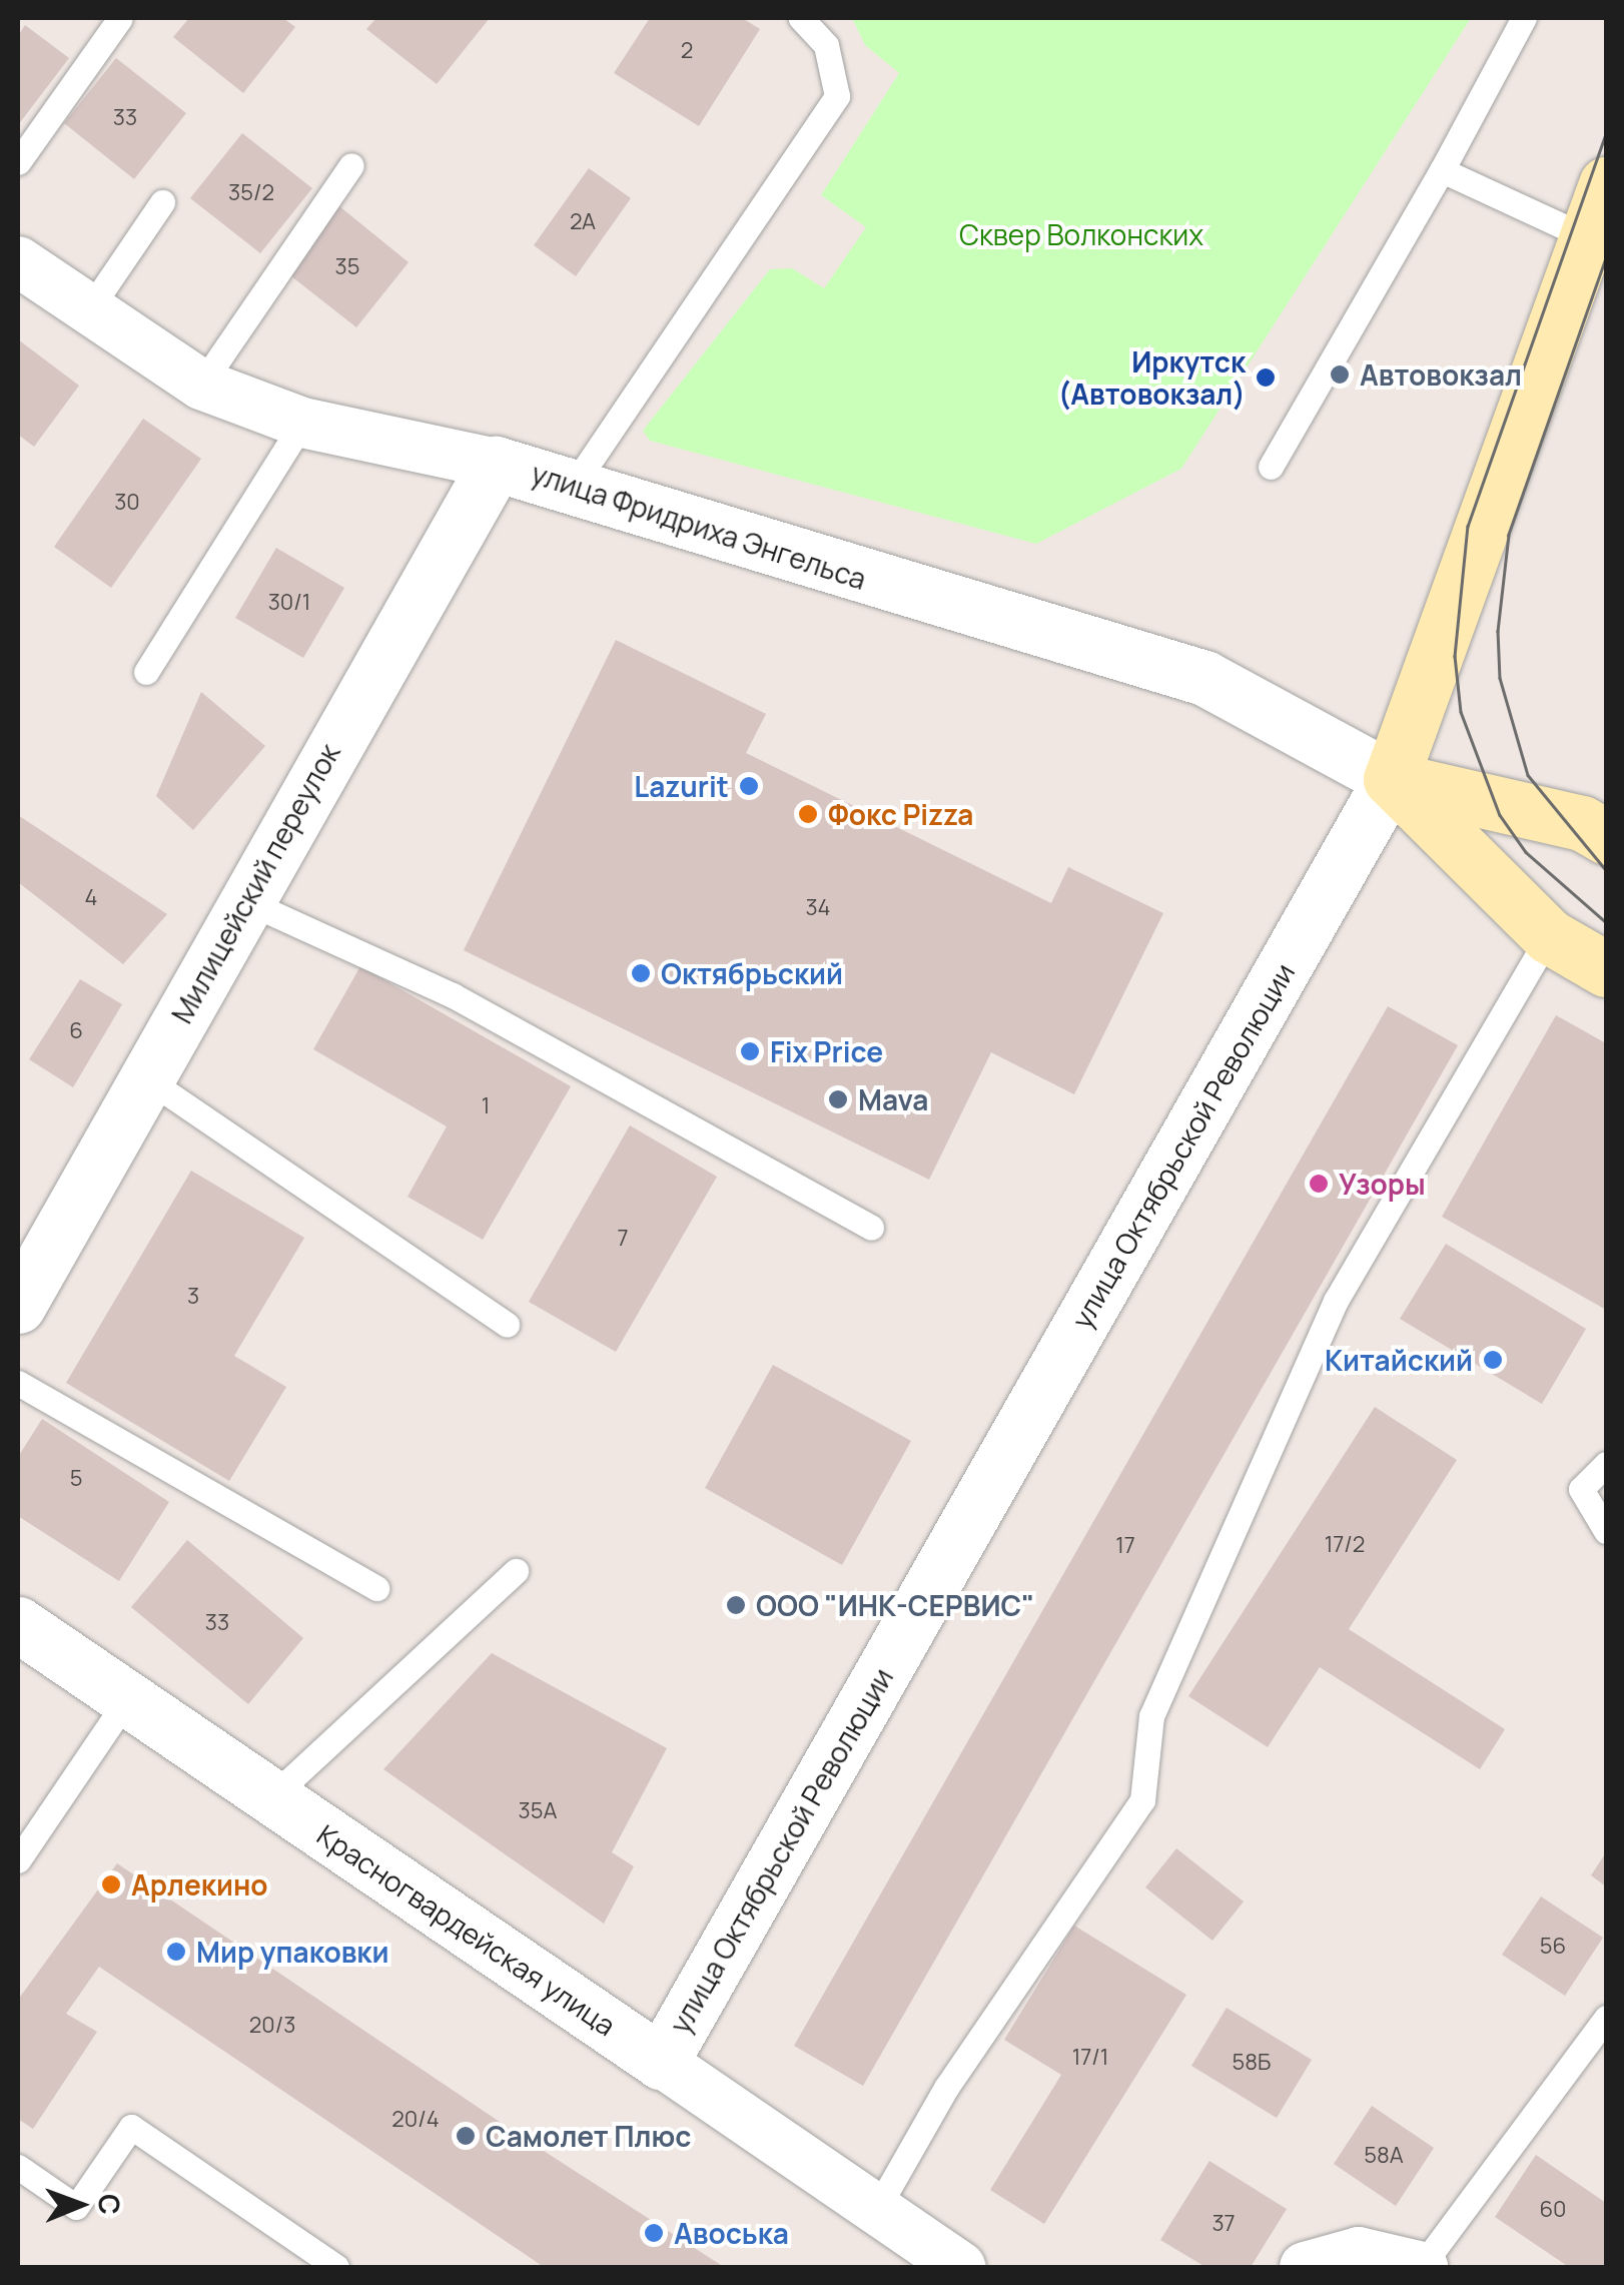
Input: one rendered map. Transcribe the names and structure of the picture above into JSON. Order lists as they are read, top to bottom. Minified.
{"streets":{"main road":["улица Фридриха Энгельса","улица Октябрьской Революции"],"street":["Милицейский переулок","Красногвардейская улица"]},"crossings":[["улица Фридриха Энгельса","Милицейский переулок"],["улица Фридриха Энгельса","улица Октябрьской Революции"],["улица Октябрьской Революции","Красногвардейская улица"]],"parks":["Сквер Волконских"],"places":["Автовокзал","Иркутск (Автовокзал)","Lazurit","Фокс Pizza","Октябрьский","Fix Price","Mava","Узоры","Китайский","ООО \"ИНК-СЕРВИС\"","Арлекино","Мир упаковки","Самолет Плюс","Авоська"],"house_numbers":["2","33","35/2","2А","35","30","30/1","4","34","6","1","7","3","5","17/2","17","33","35А","56","20/3","17/1","58Б","20/4","58А","60","37"],"north":"right"}
